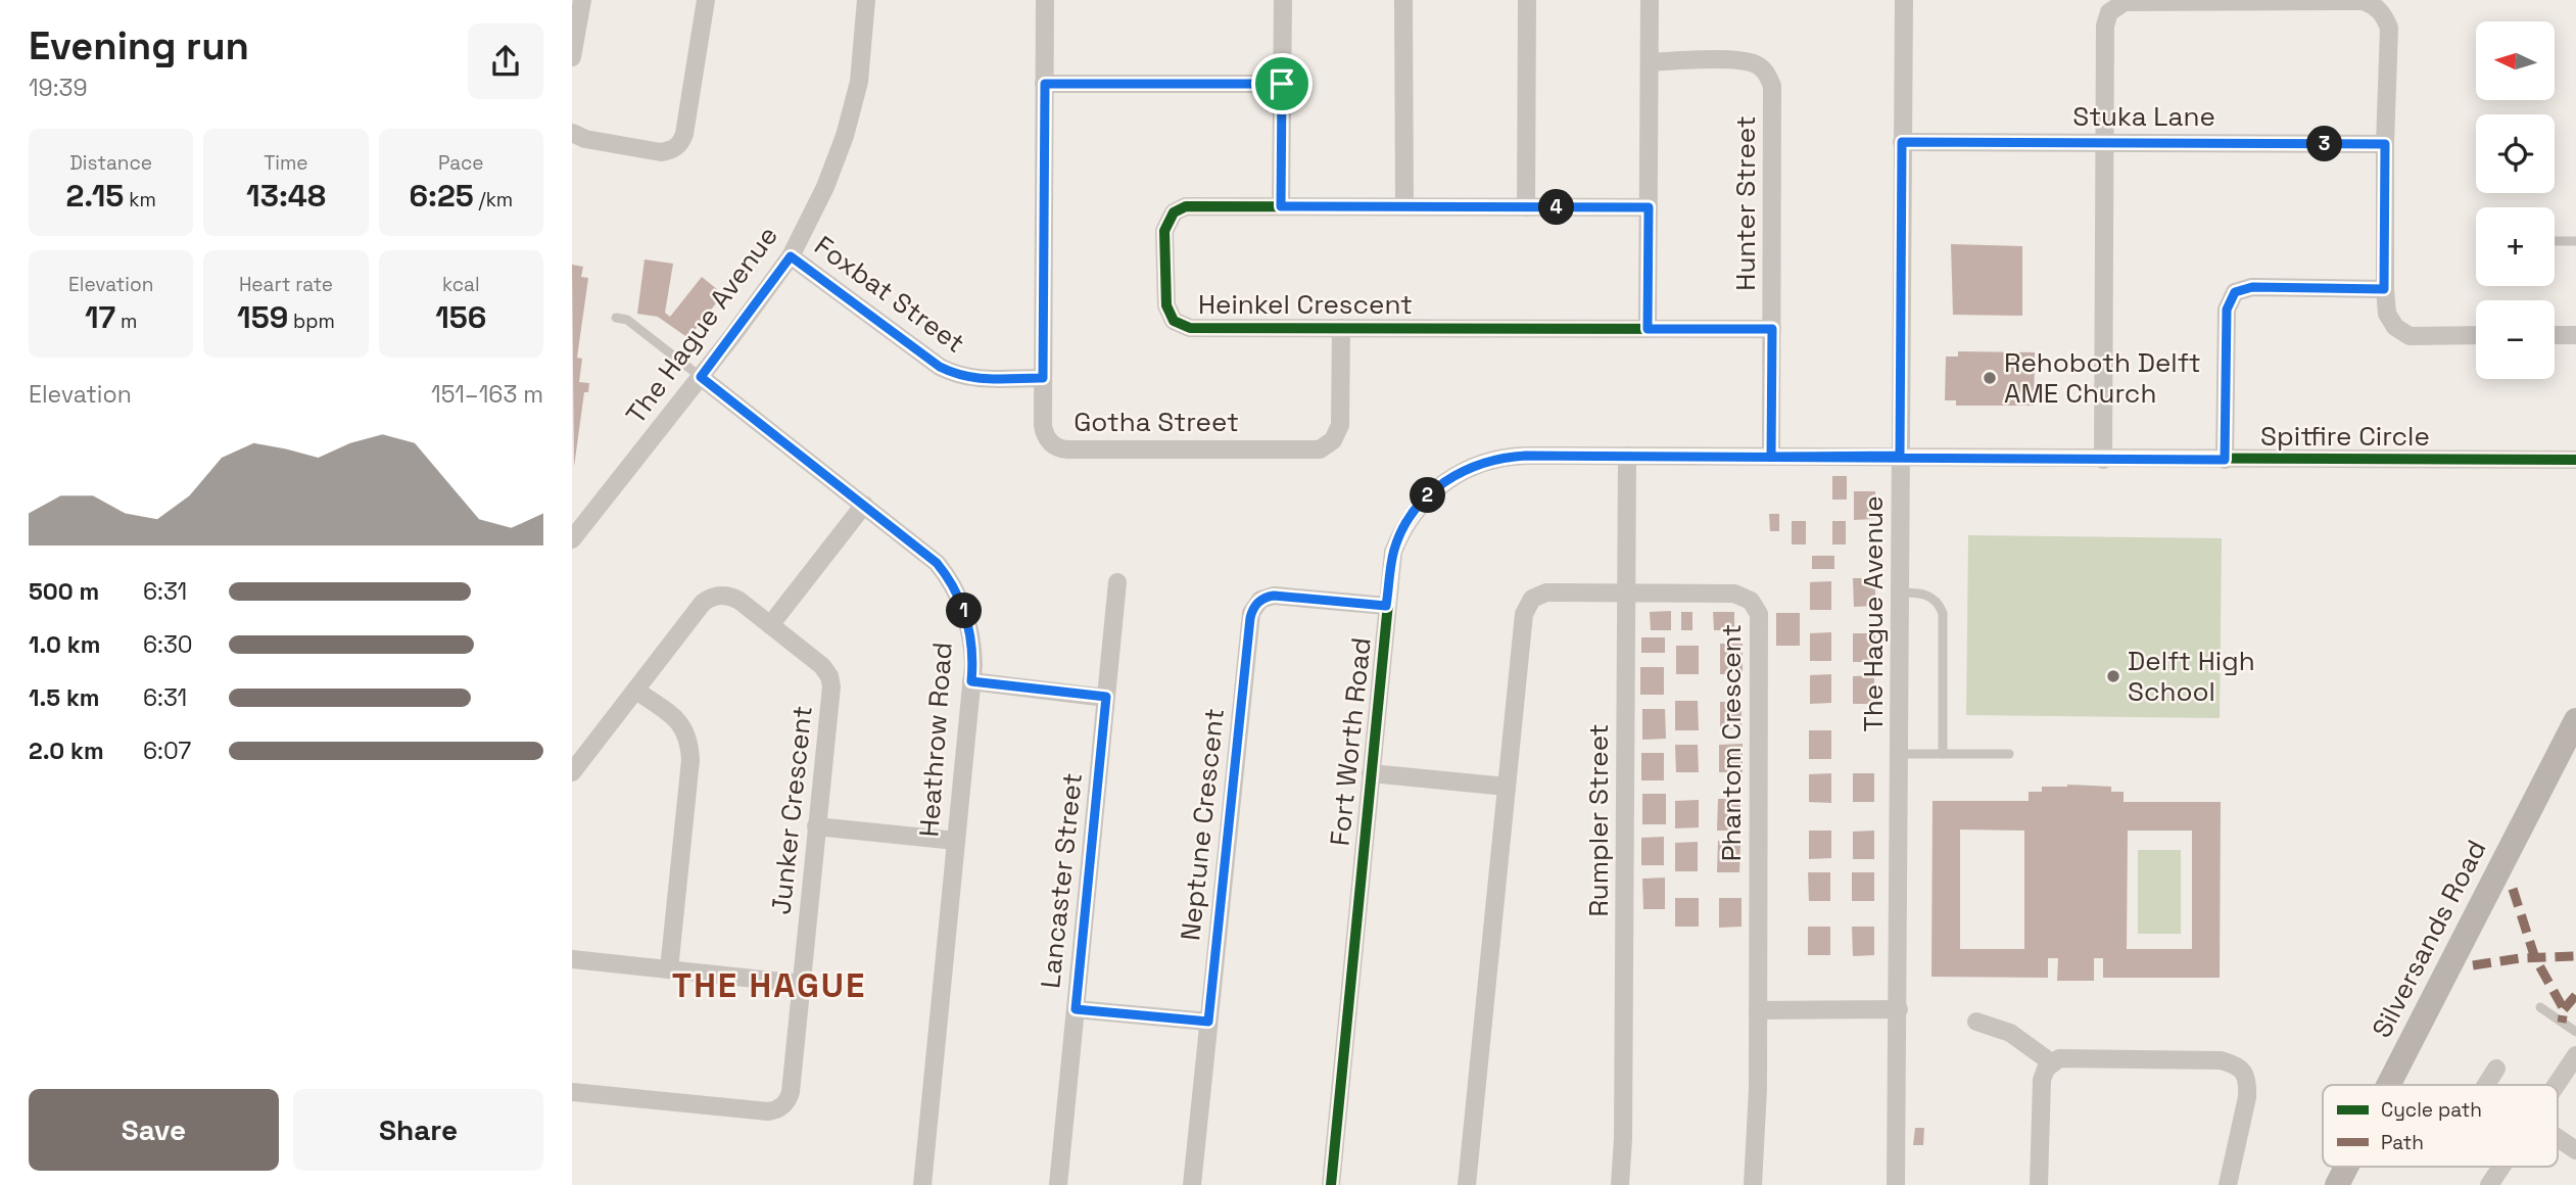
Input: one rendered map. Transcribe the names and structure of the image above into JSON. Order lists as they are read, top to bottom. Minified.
{"streets":{"street":["Stuka Lane","Hunter Street","Foxbat Street","Heinkel Crescent","The Hague Avenue","Gotha Street","Spitfire Circle","Heathrow Road","Fort Worth Road","Phantom Crescent","Junker Crescent","Rumpler Street","Neptune Crescent","Lancaster Street","Silversands Road"]},"crossings":[["Stuka Lane","The Hague Avenue"],["Hunter Street","Heinkel Crescent"],["Hunter Street","Fort Worth Road"],["Foxbat Street","The Hague Avenue"],["Foxbat Street","Gotha Street"],["Heinkel Crescent","Gotha Street"],["The Hague Avenue","Spitfire Circle"],["The Hague Avenue","Heathrow Road"],["The Hague Avenue","Fort Worth Road"],["Spitfire Circle","Fort Worth Road"],["Fort Worth Road","Rumpler Street"],["Fort Worth Road","Neptune Crescent"],["Phantom Crescent","Rumpler Street"]],"districts":["THE HAGUE"],"places":["Rehoboth Delft AME Church","Delft High School"],"legend":["Cycle path","Path"],"north":"left","page":{"heading":["Evening run","19:39"],"map_buttons":["+","−"],"stats":[["Distance","2.15 km"],["Time","13:48"],["Pace","6:25 /km"],["Elevation","17 m"],["Heart rate","159 bpm"],["kcal","156"]],"pins":["3","4","2","1"],"chart":["Elevation","151–163 m"],"list":[{"name":"500 m","note":"6:31"},{"name":"1.0 km","note":"6:30"},{"name":"1.5 km","note":"6:31"},{"name":"2.0 km","note":"6:07"}],"buttons":["Save","Share"]}}
